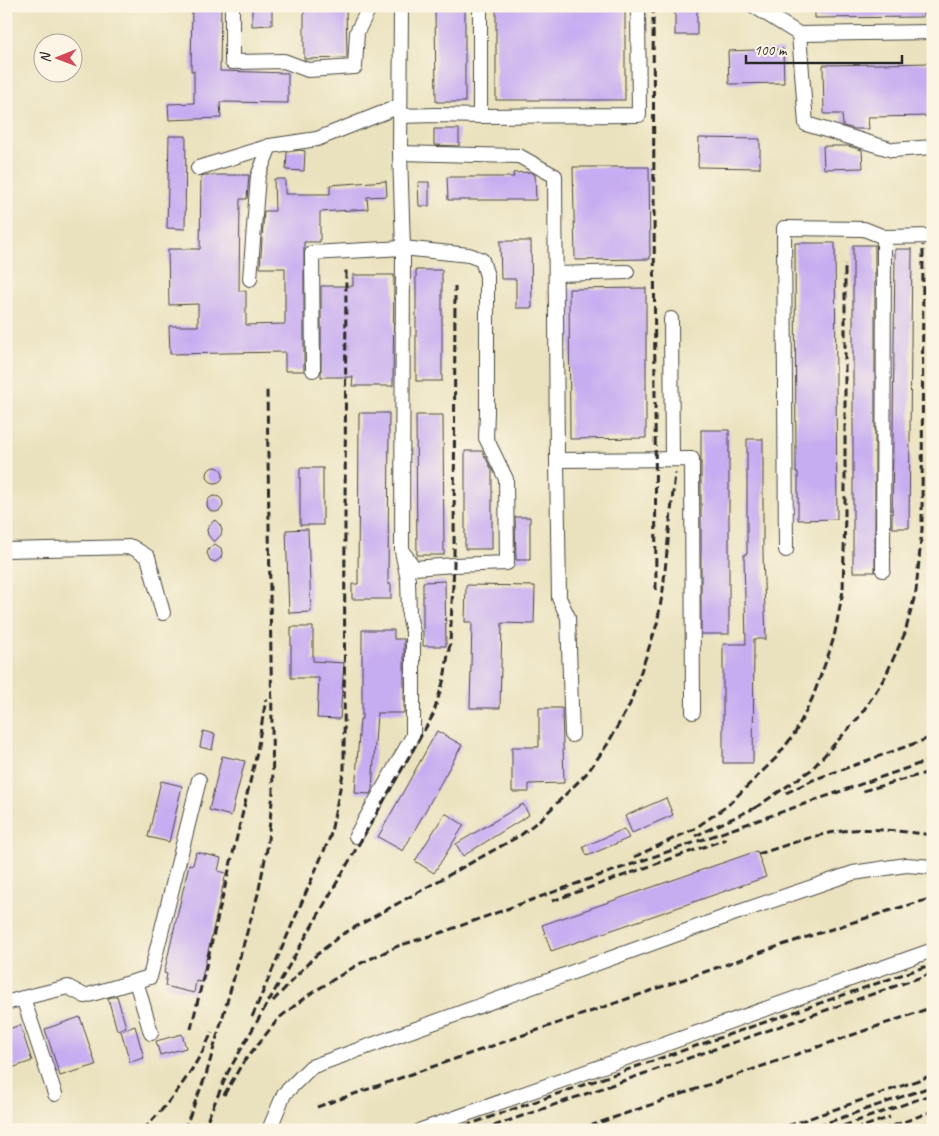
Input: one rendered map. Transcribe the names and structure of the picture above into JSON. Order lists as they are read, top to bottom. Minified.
{"scale_bar":"100 m","north":"left"}
